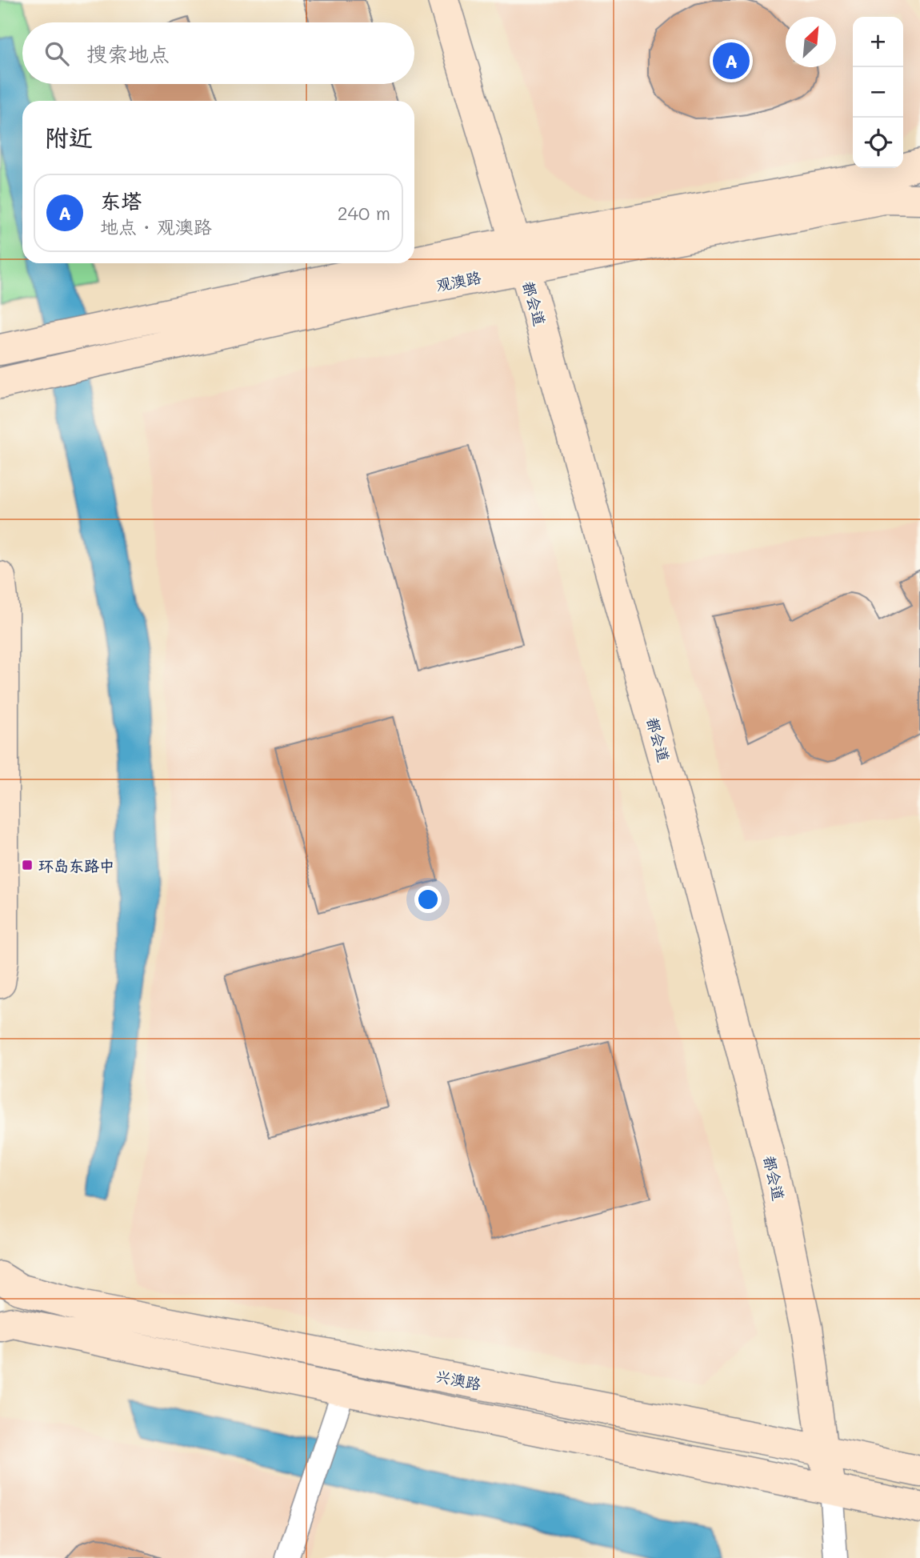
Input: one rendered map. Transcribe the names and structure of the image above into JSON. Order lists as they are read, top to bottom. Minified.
{"streets":{"street":["观澳路","都会道","兴澳路"]},"crossings":[["观澳路","都会道"],["都会道","兴澳路"]],"places":{"transit":["环岛东路中"]},"north":"top right","page":{"map_buttons":["+","−"],"search":"搜索地点","pins":"A","heading":"附近","list":[{"mark":"A","name":"东塔","note":"地点 · 观澳路","value":"240 m"}]}}
